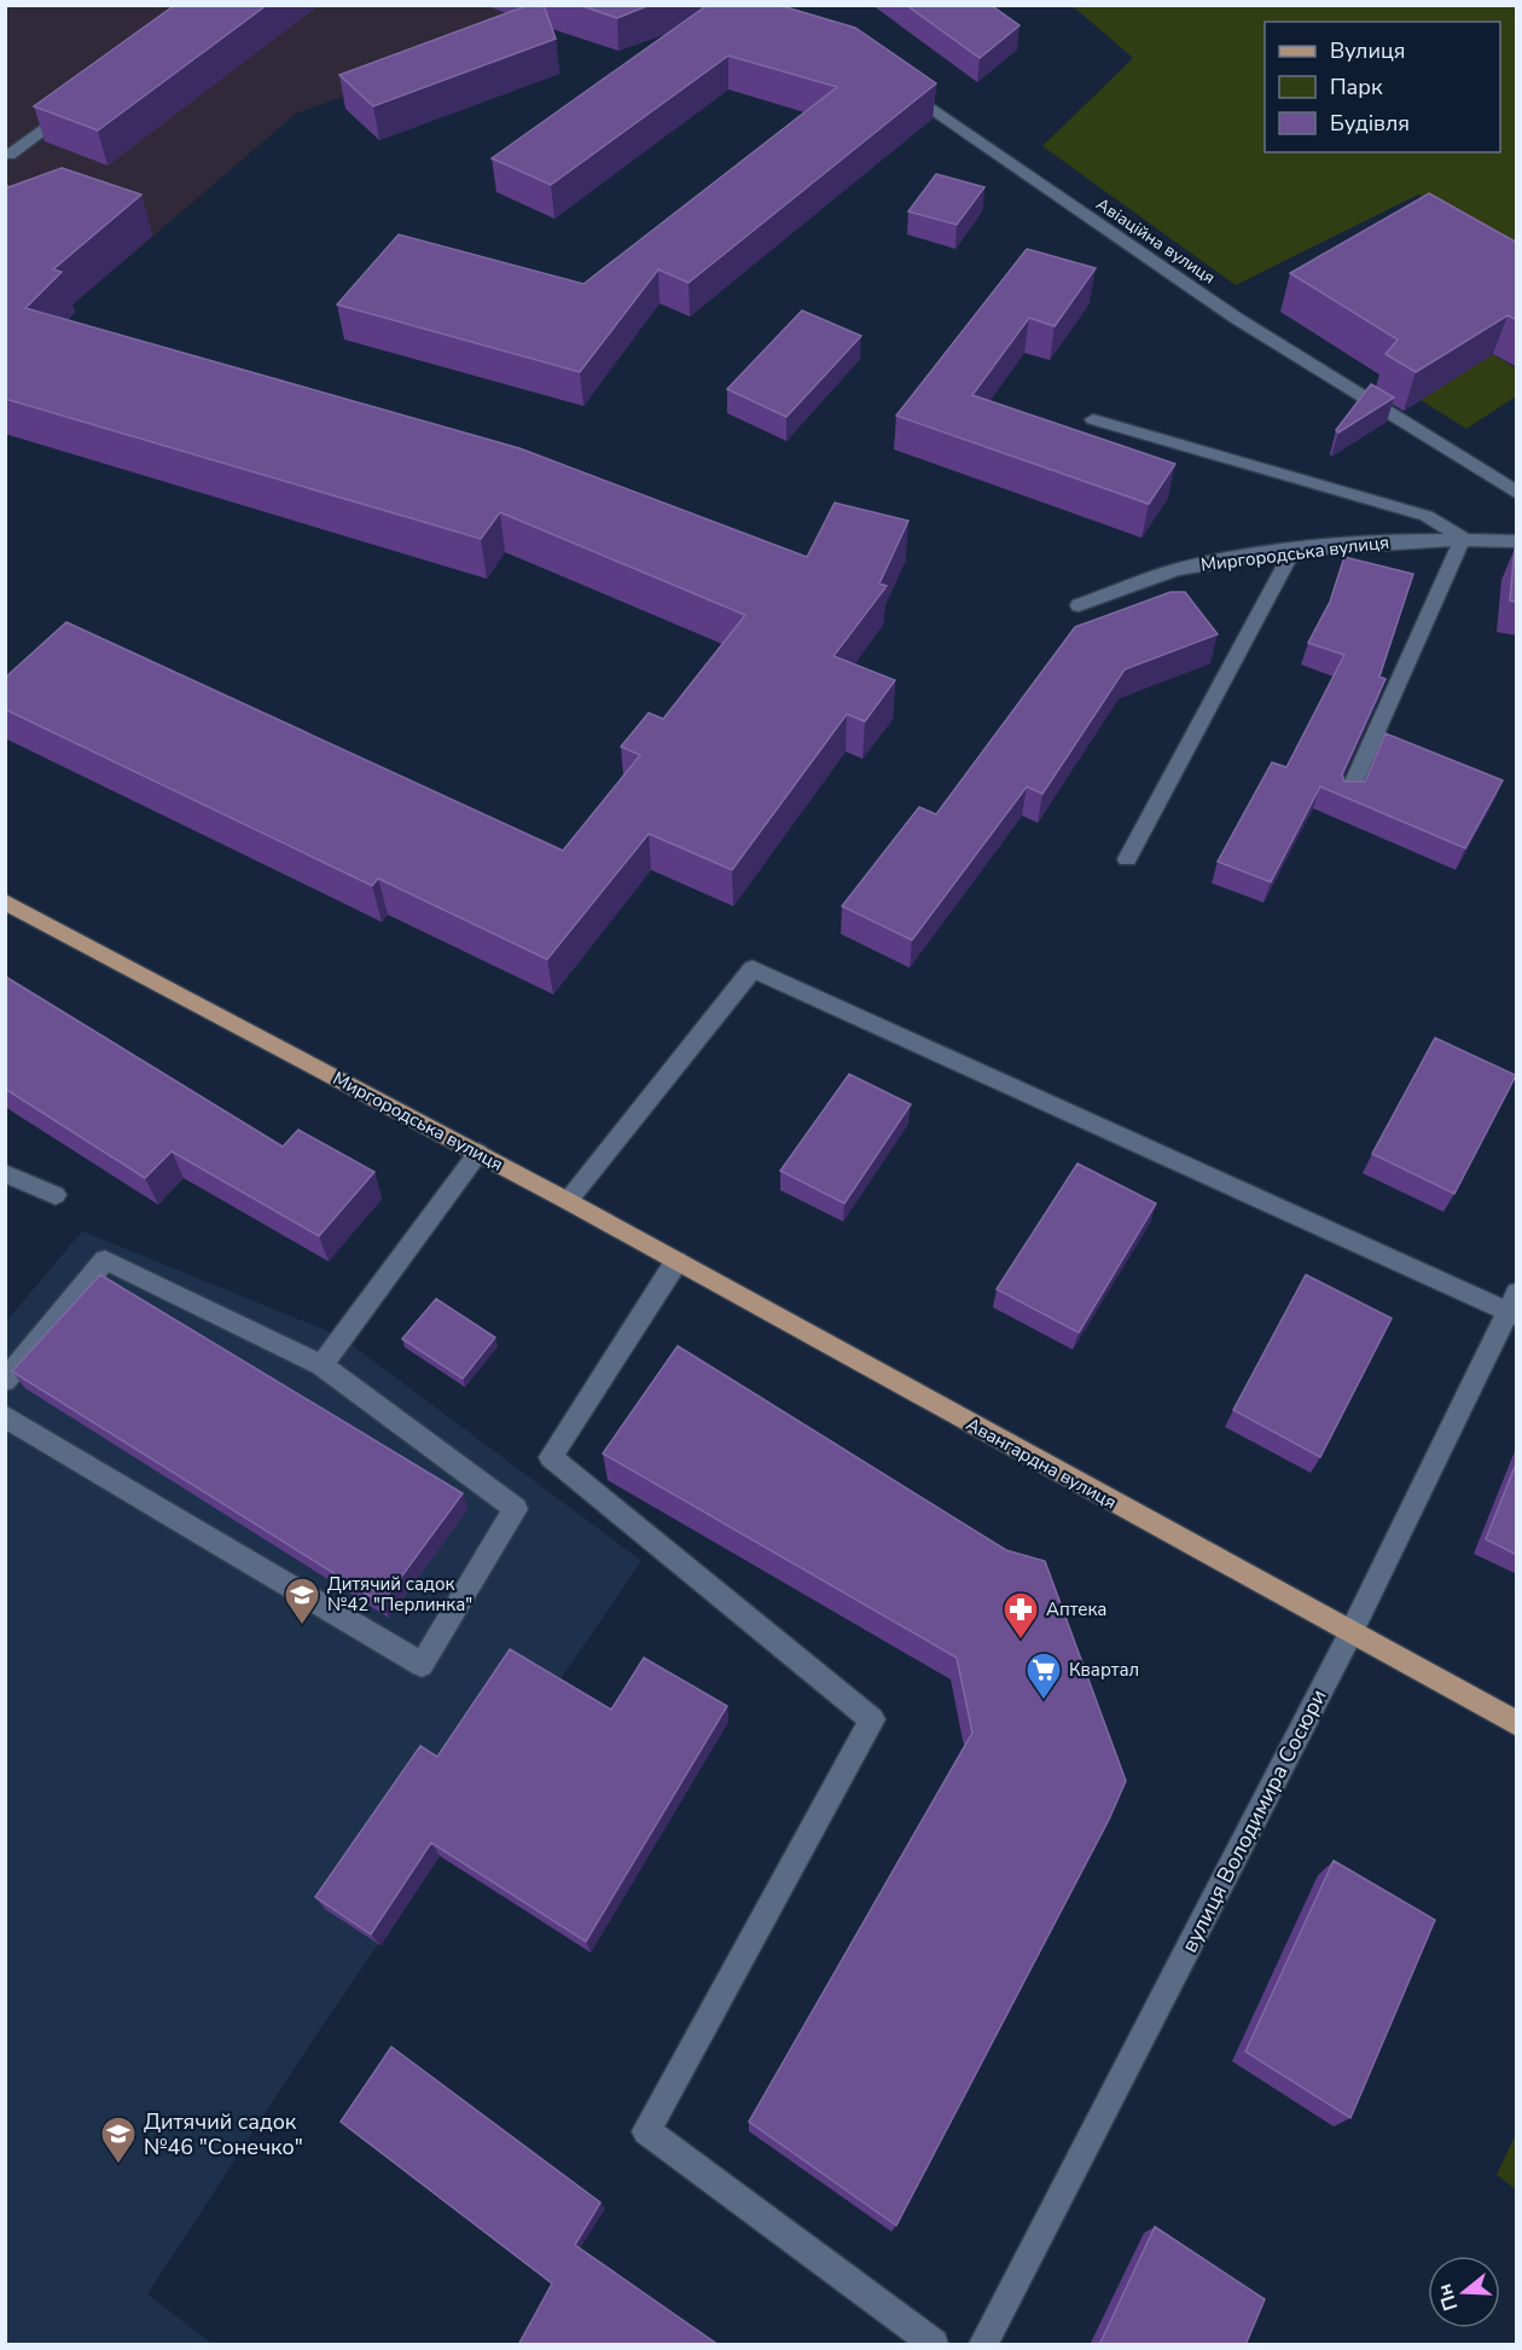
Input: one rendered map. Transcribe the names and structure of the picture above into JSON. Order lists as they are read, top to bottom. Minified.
{"streets":{"main road":["Миргородська вулиця","Авангардна вулиця"],"street":["Авіаційна вулиця","вулиця Володимира Сосюри"]},"crossings":[["Миргородська вулиця","Авангардна вулиця"],["Авангардна вулиця","вулиця Володимира Сосюри"]],"places":{"school or university":["Дитячий садок №42 \"Перлинка\"","Дитячий садок №46 \"Сонечко\""],"pharmacy":["Аптека"],"supermarket":["Квартал"]},"legend":["Вулиця","Парк","Будівля"],"north":"left"}
